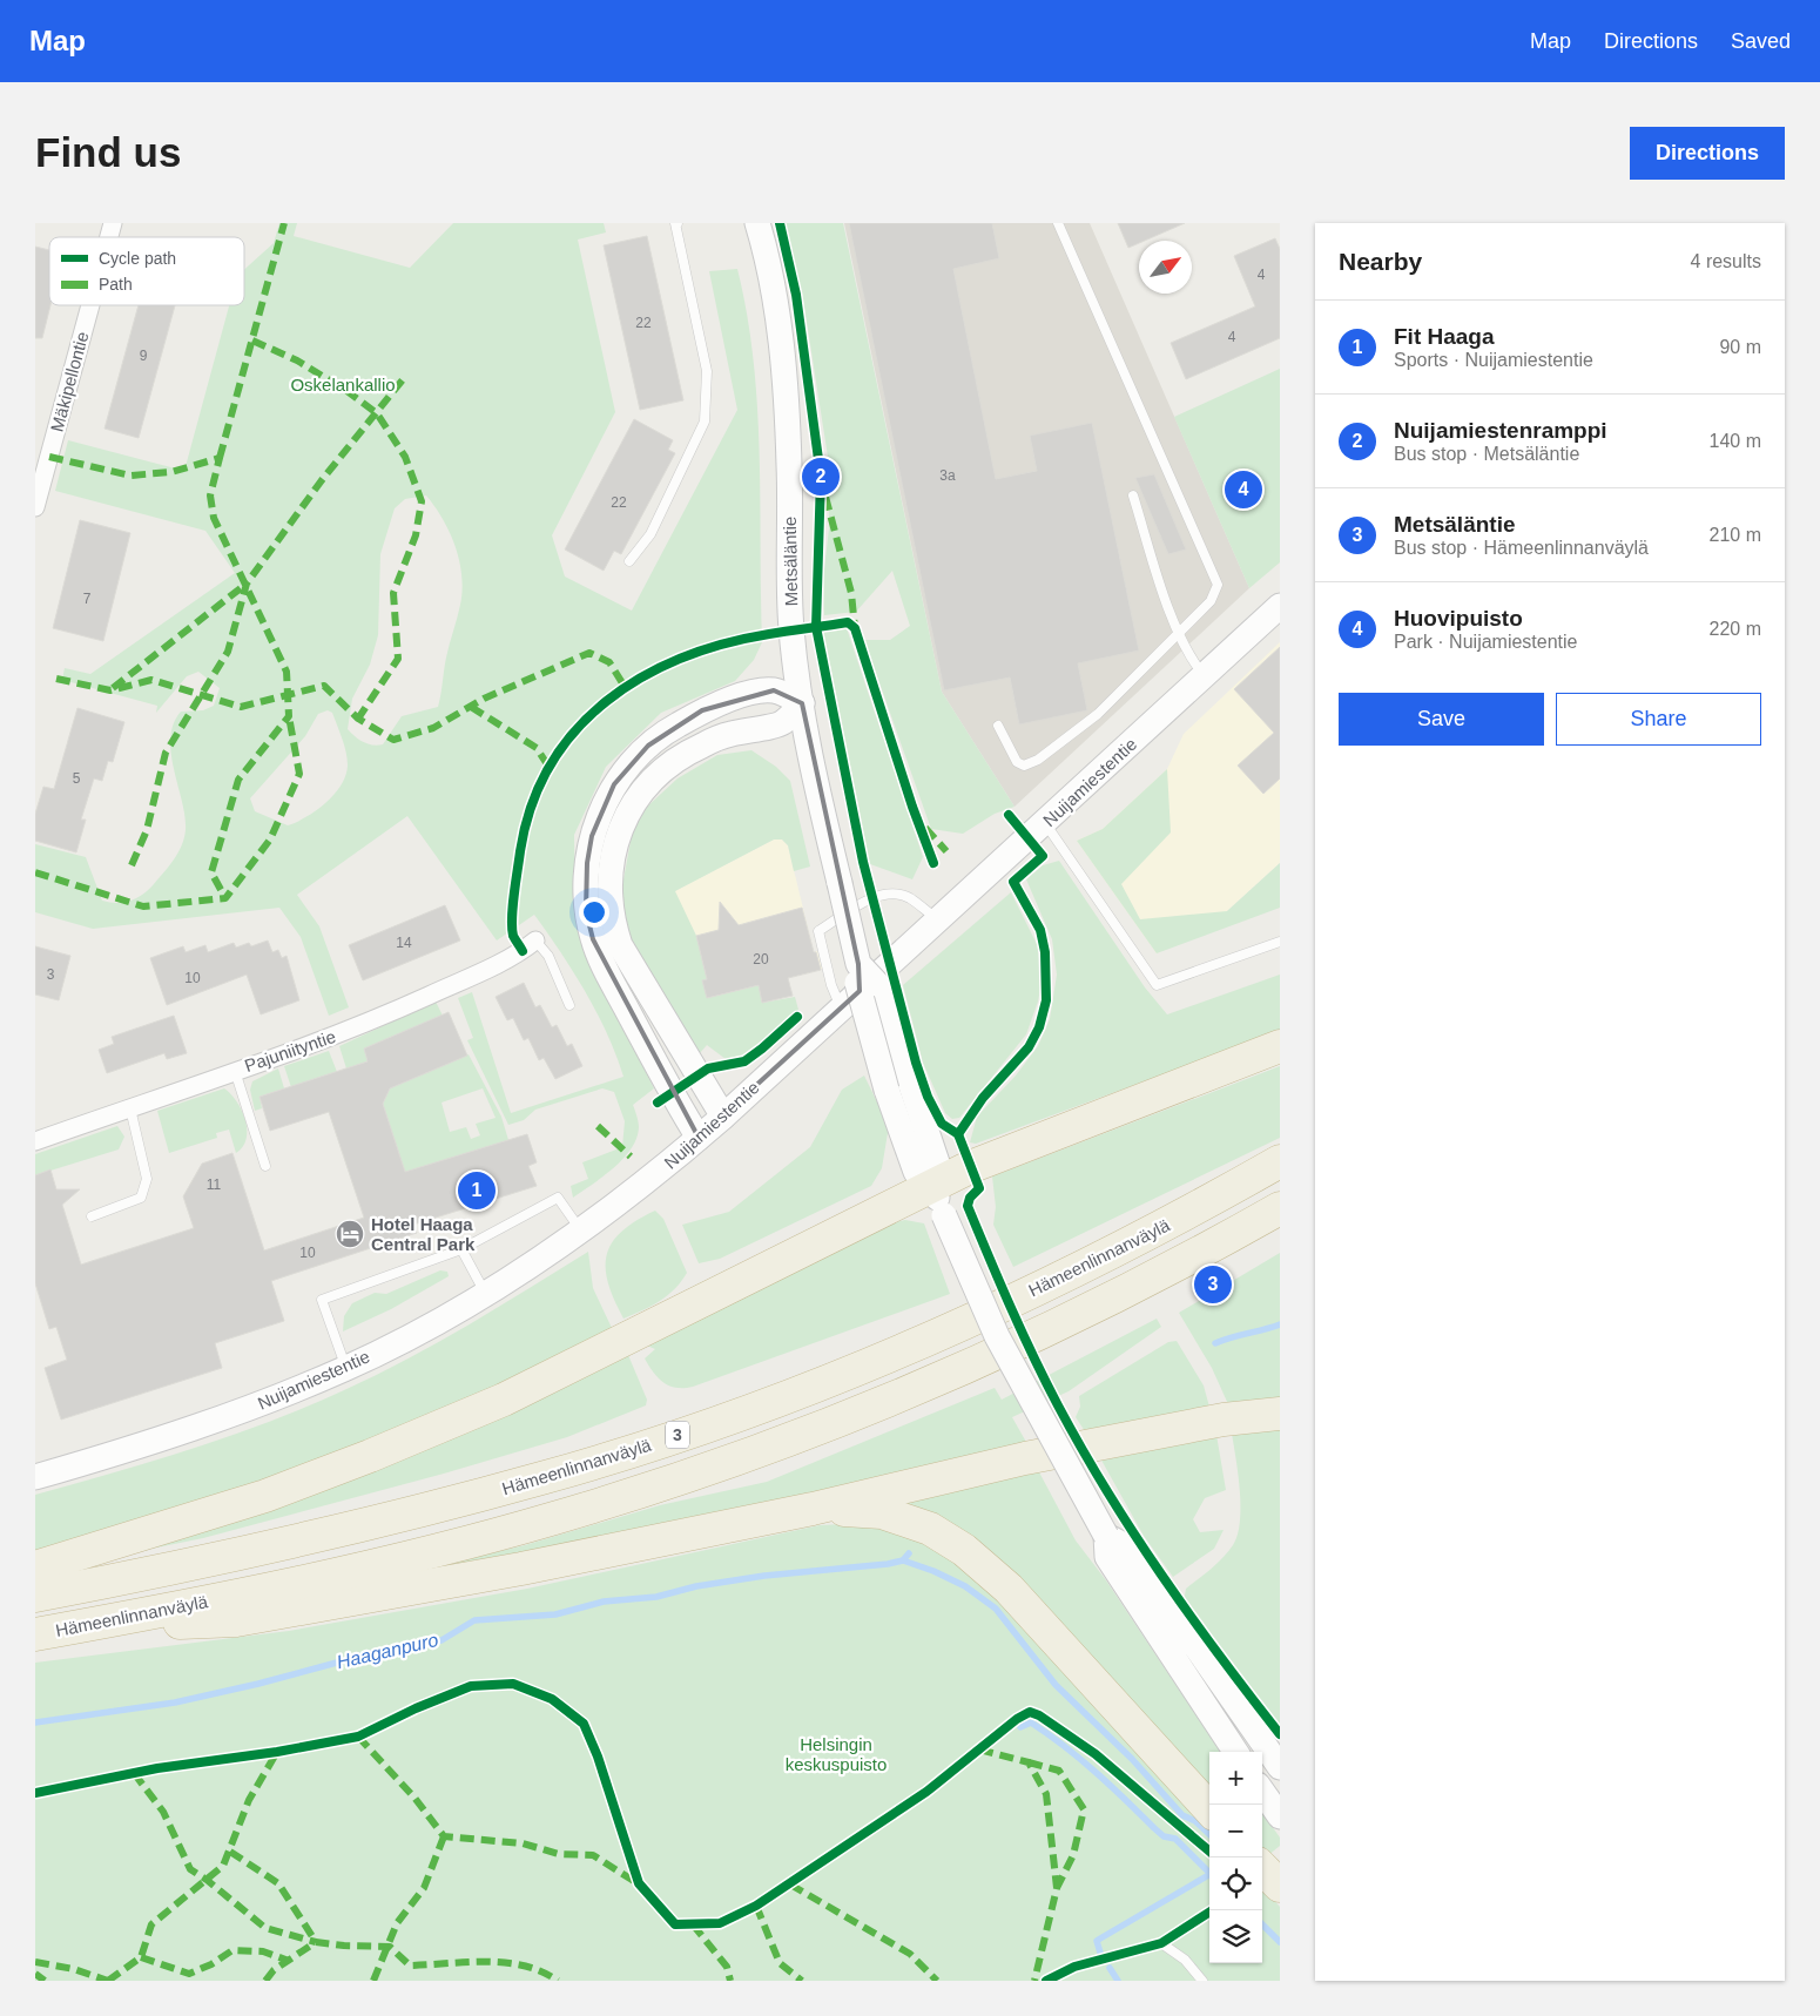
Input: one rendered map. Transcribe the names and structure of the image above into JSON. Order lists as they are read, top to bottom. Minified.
{"streets":{"highway":["Hämeenlinnanväylä","3"],"main road":["Metsäläntie","Nuijamiestentie"],"street":["Mäkipellontie","Pajuniityntie"]},"water":["Haaganpuro"],"parks":["Oskelankallio","Helsingin keskuspuisto"],"places":{"hotel":["Hotel Haaga Central Park"]},"house_numbers":["4","22","4","9","3a","22","7","5","14","20","3","10","11","10"],"legend":["Cycle path","Path"],"north":"top right","page":{"header":"Map","nav":["Map","Directions","Saved"],"buttons":["Directions",["Save","Share"]],"title":"Find us","heading":["Nearby","4 results"],"list":[{"mark":"1","name":"Fit Haaga","note":"Sports · Nuijamiestentie","value":"90 m"},{"mark":"2","name":"Nuijamiestenramppi","note":"Bus stop · Metsäläntie","value":"140 m"},{"mark":"3","name":"Metsäläntie","note":"Bus stop · Hämeenlinnanväylä","value":"210 m"},{"mark":"4","name":"Huovipuisto","note":"Park · Nuijamiestentie","value":"220 m"}],"pins":["2","4","1","3"],"map_buttons":["+","−"]}}
